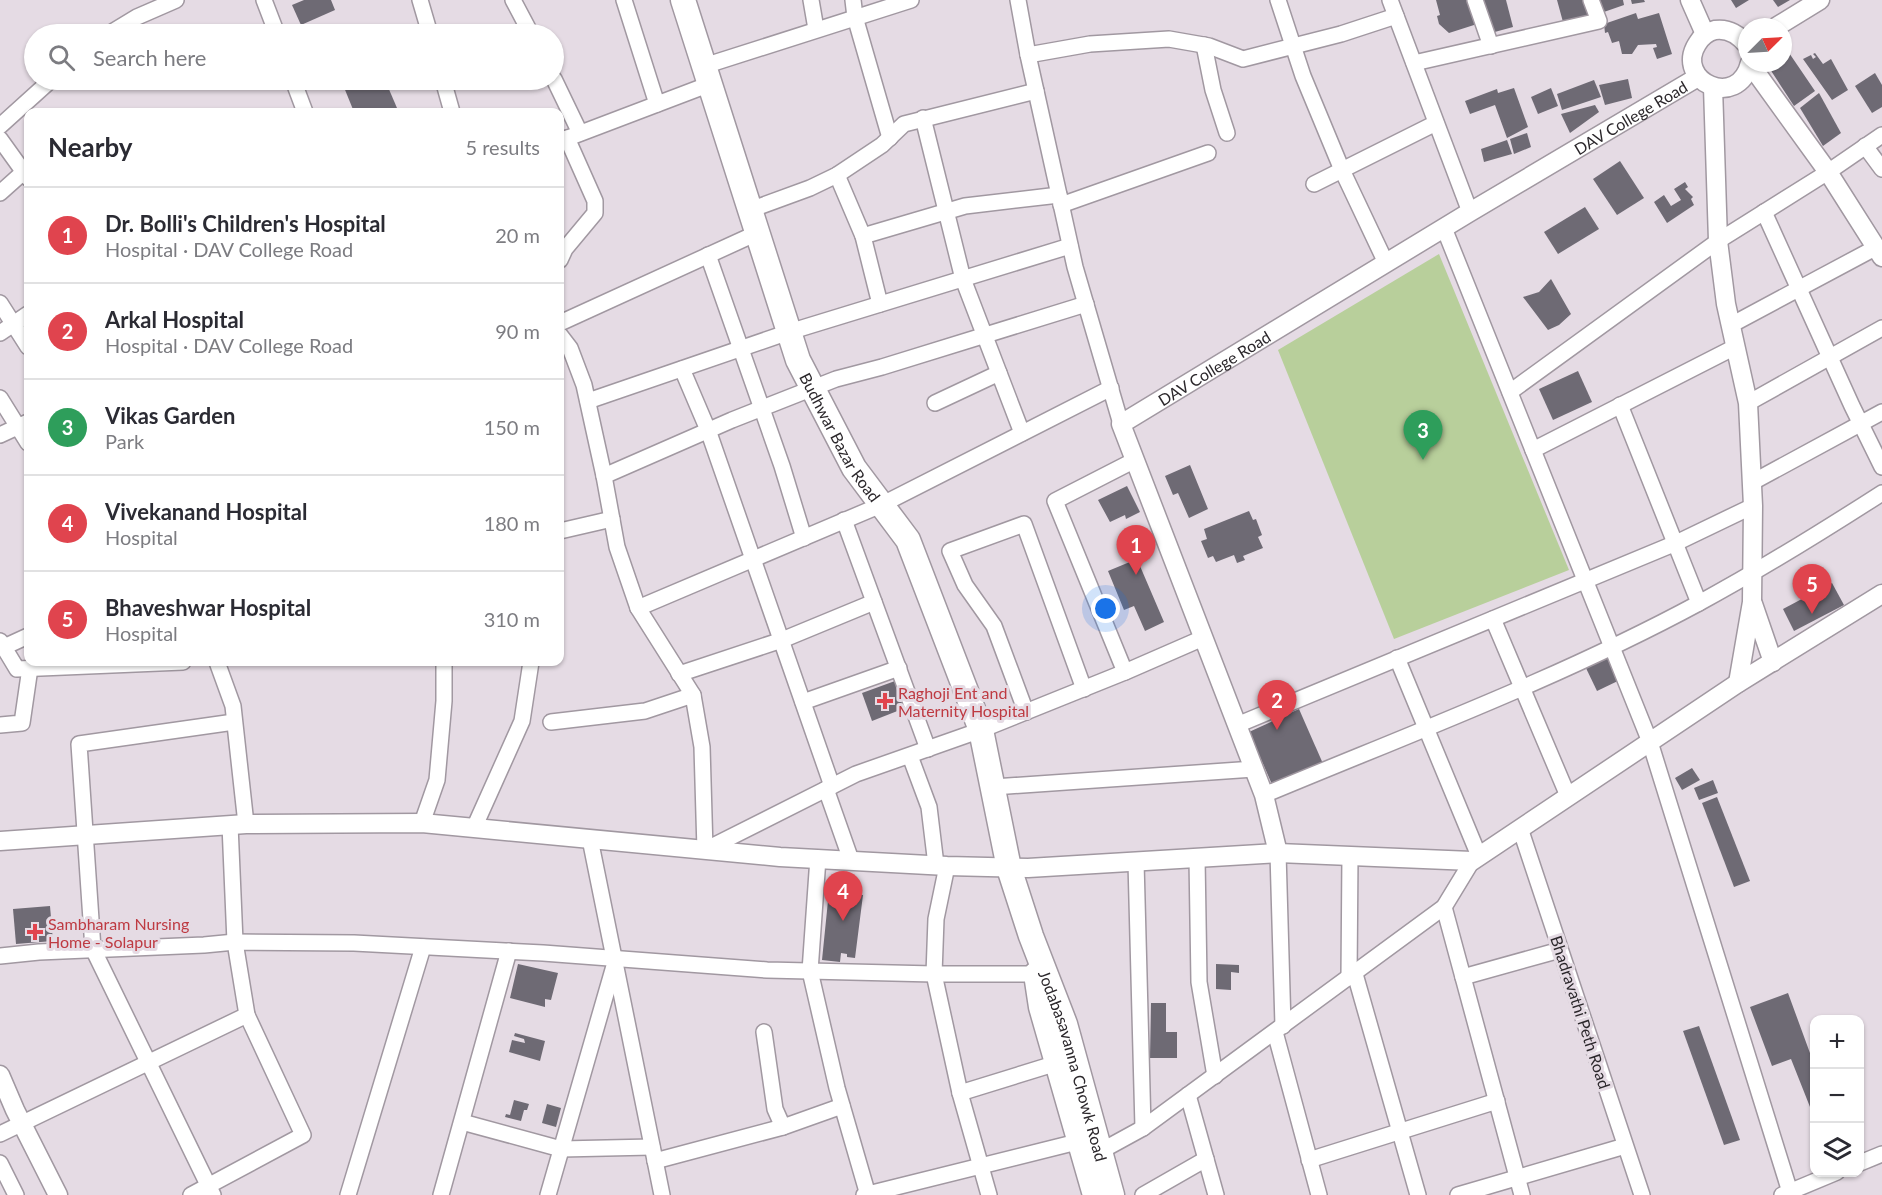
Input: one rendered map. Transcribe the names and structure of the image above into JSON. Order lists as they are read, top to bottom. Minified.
{"streets":{"highway":["Budhwar Bazar Road","Jodabasavanna Chowk Road"],"street":["DAV College Road","Bhadravathi Peth Road"]},"crossings":[["Budhwar Bazar Road","Jodabasavanna Chowk Road"]],"places":{"health":["Raghoji Ent and Maternity Hospital","Sambharam Nursing Home - Solapur"]},"north":"top right","page":{"search":"Search here","heading":["Nearby","5 results"],"list":[{"mark":"1","name":"Dr. Bolli's Children's Hospital","note":"Hospital · DAV College Road","value":"20 m"},{"mark":"2","name":"Arkal Hospital","note":"Hospital · DAV College Road","value":"90 m"},{"mark":"3","name":"Vikas Garden","note":"Park","value":"150 m"},{"mark":"4","name":"Vivekanand Hospital","note":"Hospital","value":"180 m"},{"mark":"5","name":"Bhaveshwar Hospital","note":"Hospital","value":"310 m"}],"pins":["3","1","5","2","4"],"map_buttons":["+","−"]}}
